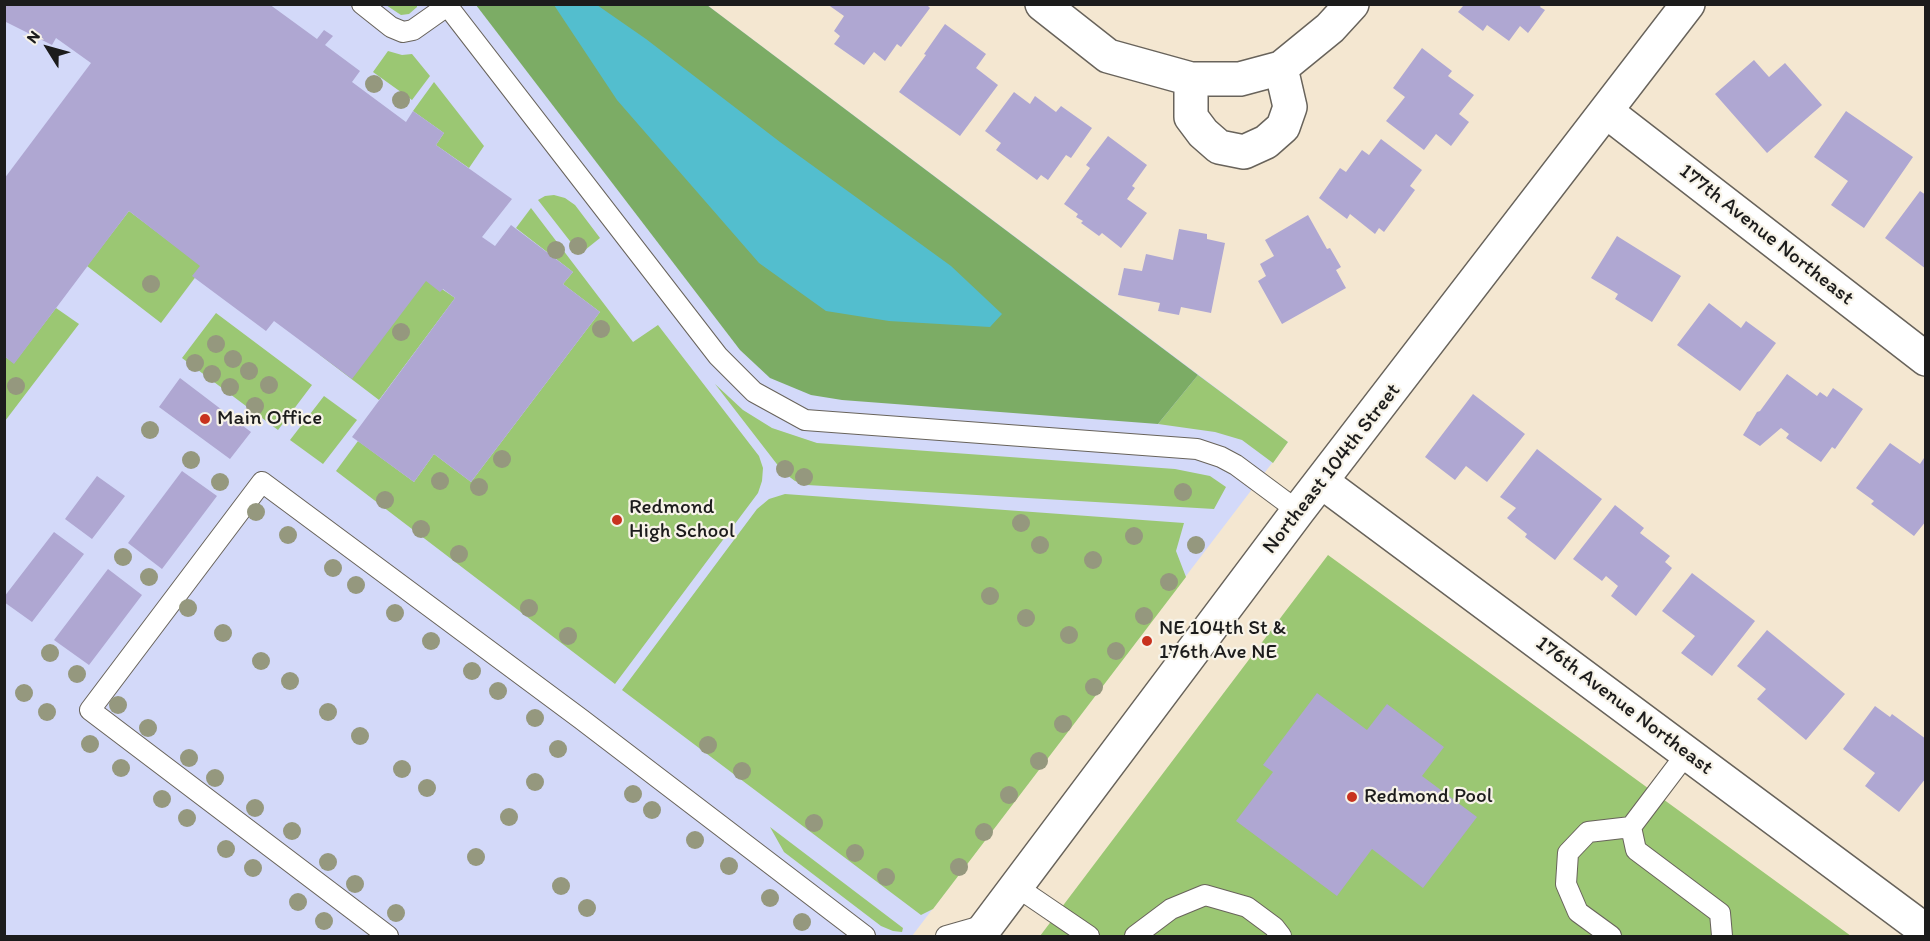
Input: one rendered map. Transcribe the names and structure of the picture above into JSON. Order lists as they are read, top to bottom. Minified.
{"streets":{"street":["177th Avenue Northeast","Northeast 104th Street","176th Avenue Northeast"]},"crossings":[["177th Avenue Northeast","Northeast 104th Street"],["Northeast 104th Street","176th Avenue Northeast"]],"places":["Main Office","Redmond High School","NE 104th St & 176th Ave NE","Redmond Pool"],"north":"top left"}
